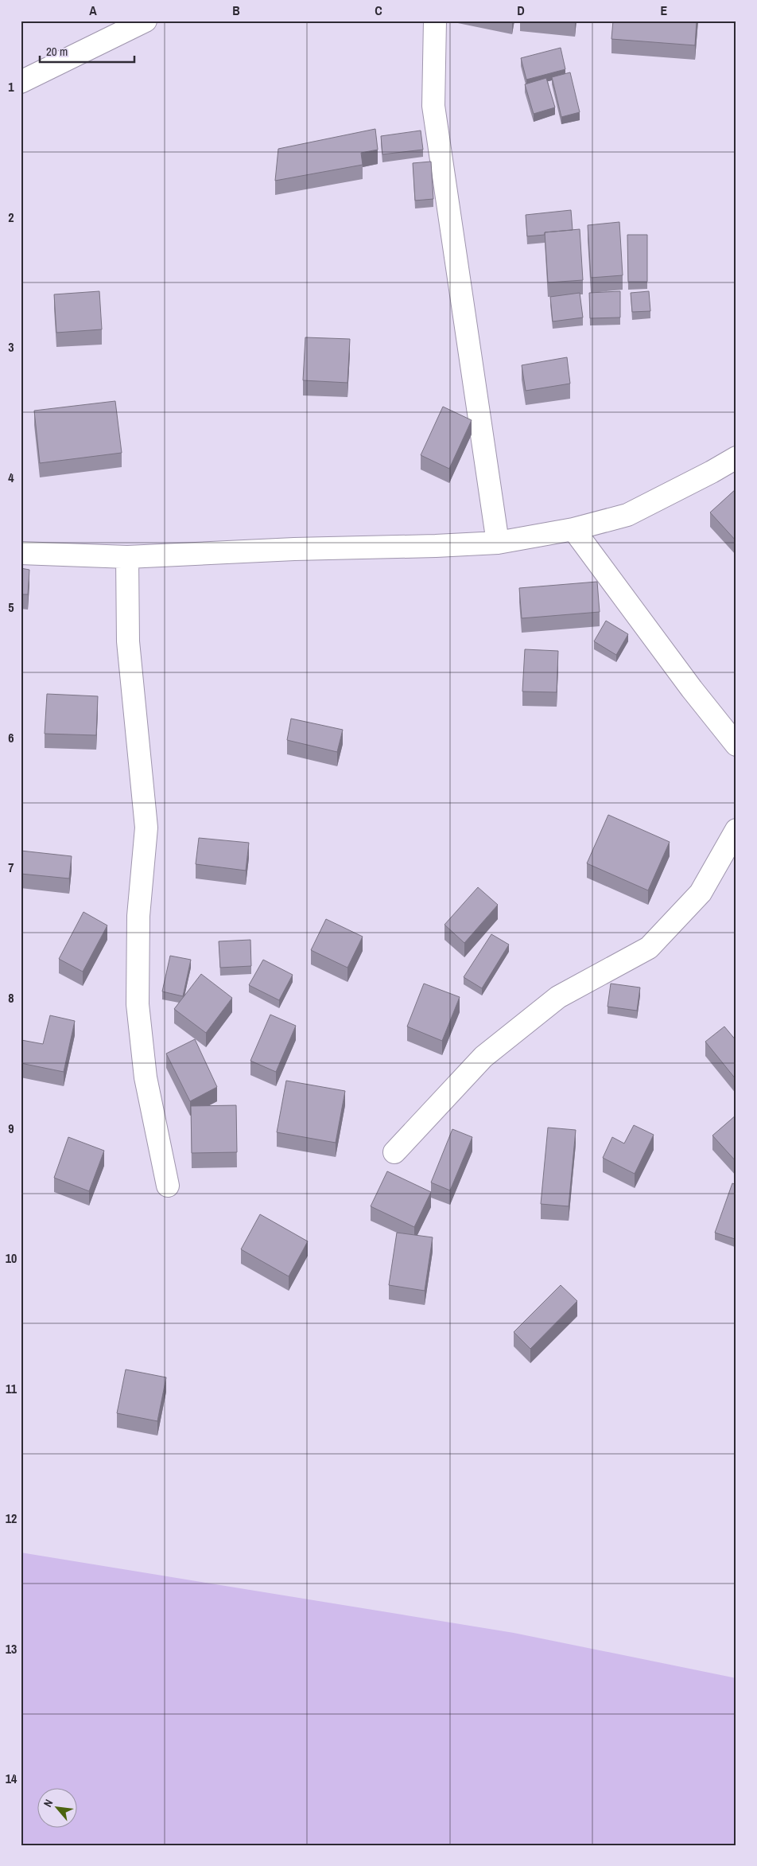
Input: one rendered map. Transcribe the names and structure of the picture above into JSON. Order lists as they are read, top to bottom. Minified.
{"scale_bar":"20 m","north":"top left","grid":{"columns":["A","B","C","D","E"],"rows":["1","2","3","4","5","6","7","8","9","10","11","12","13","14"]}}
